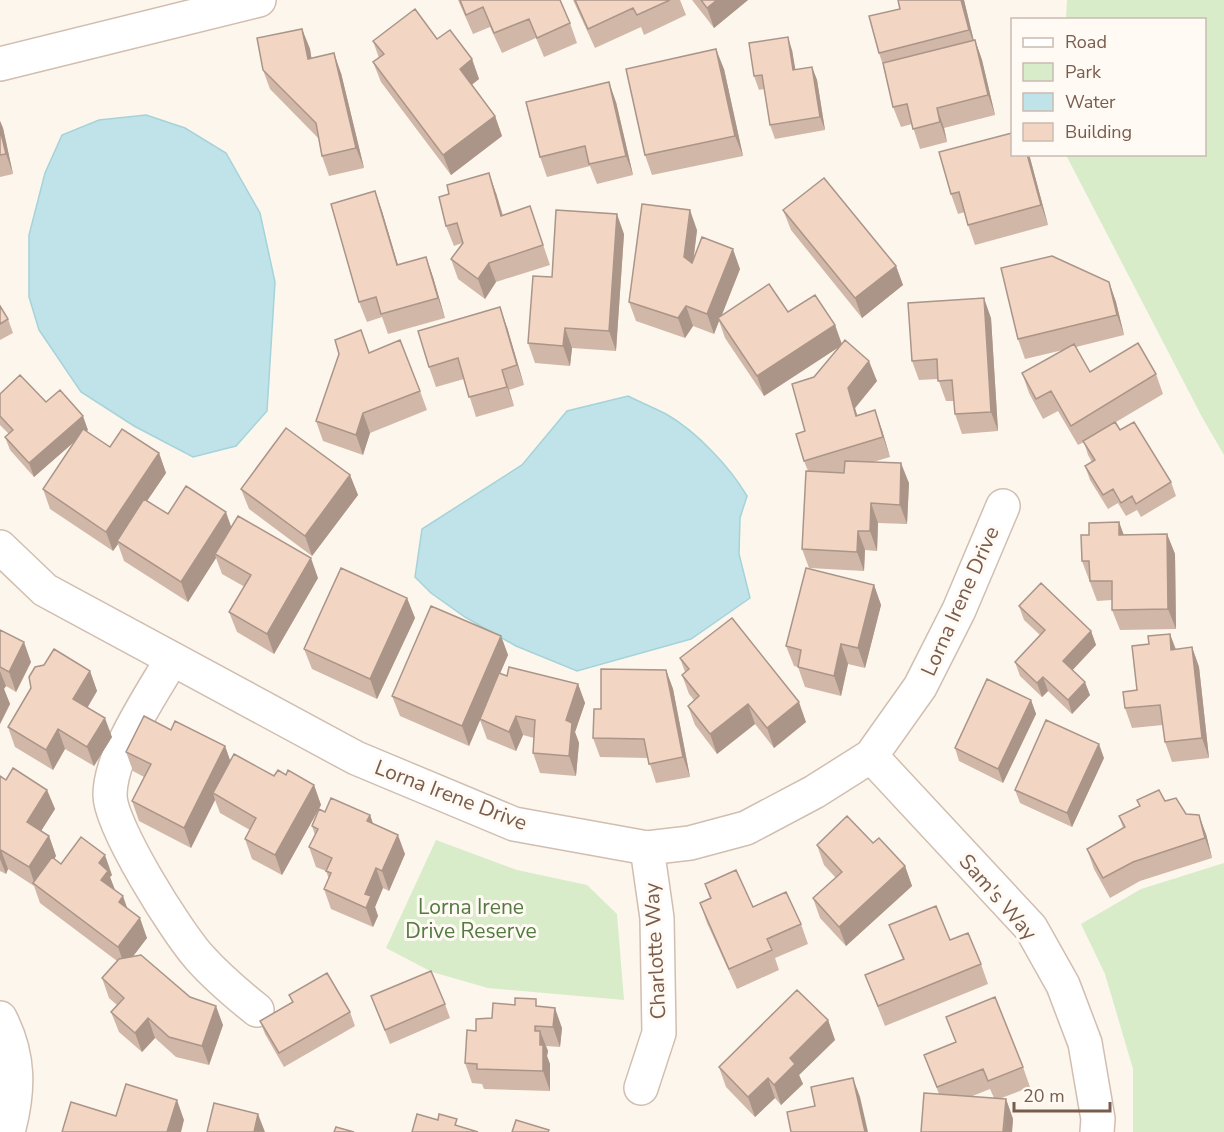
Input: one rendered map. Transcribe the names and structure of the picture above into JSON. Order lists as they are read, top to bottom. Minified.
{"streets":{"street":["Lorna Irene Drive","Sam's Way","Charlotte Way"]},"crossings":[["Lorna Irene Drive","Sam's Way"],["Lorna Irene Drive","Charlotte Way"]],"parks":["Lorna Irene Drive Reserve"],"legend":["Road","Park","Water","Building"],"scale_bar":"20 m"}
